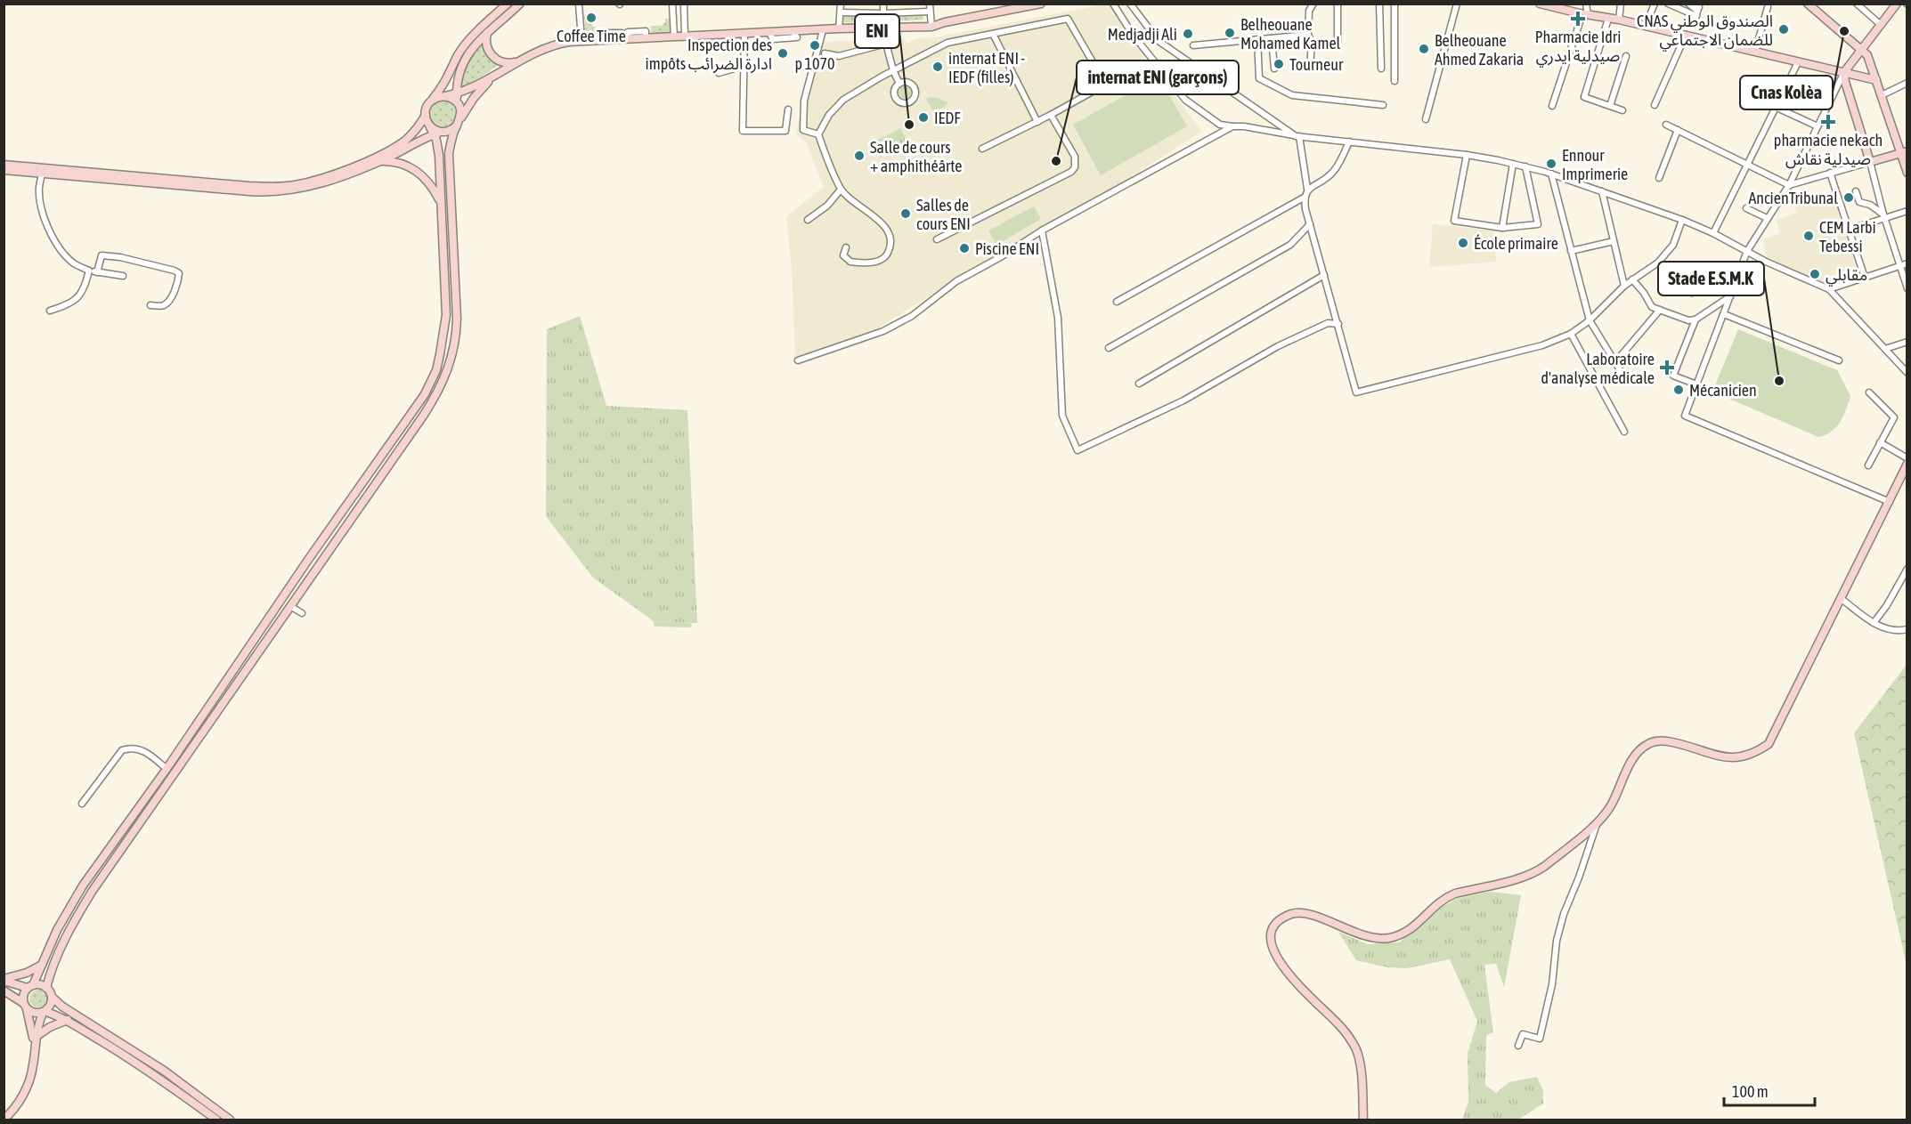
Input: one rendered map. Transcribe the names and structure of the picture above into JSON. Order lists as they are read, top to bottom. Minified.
{"places":{"other":["Coffee Time","CNAS الصندوق الوطني للضمان الاجتماعي","Cnas Kolèa","Belheouane Mohamed Kamel","Medjadji Ali","p 1070","Belheouane Ahmed Zakaria","Inspection des impôts ادارة الضرائب","Tourneur","internat ENI - IEDF (filles)","IEDF","ENI","Salle de cours + amphithéârte","internat ENI (garçons)","Ennour Imprimerie","AncienTribunal","Salles de cours ENI","CEM Larbi Tebessi","École primaire","Piscine ENI","مقابلي","Stade E.S.M.K","Mécanicien"],"health":["Pharmacie Idri صيدلية ايدري","pharmacie nekach صيدلية نقاش","Laboratoire d'analyse médicale"]},"scale_bar":"100 m"}
